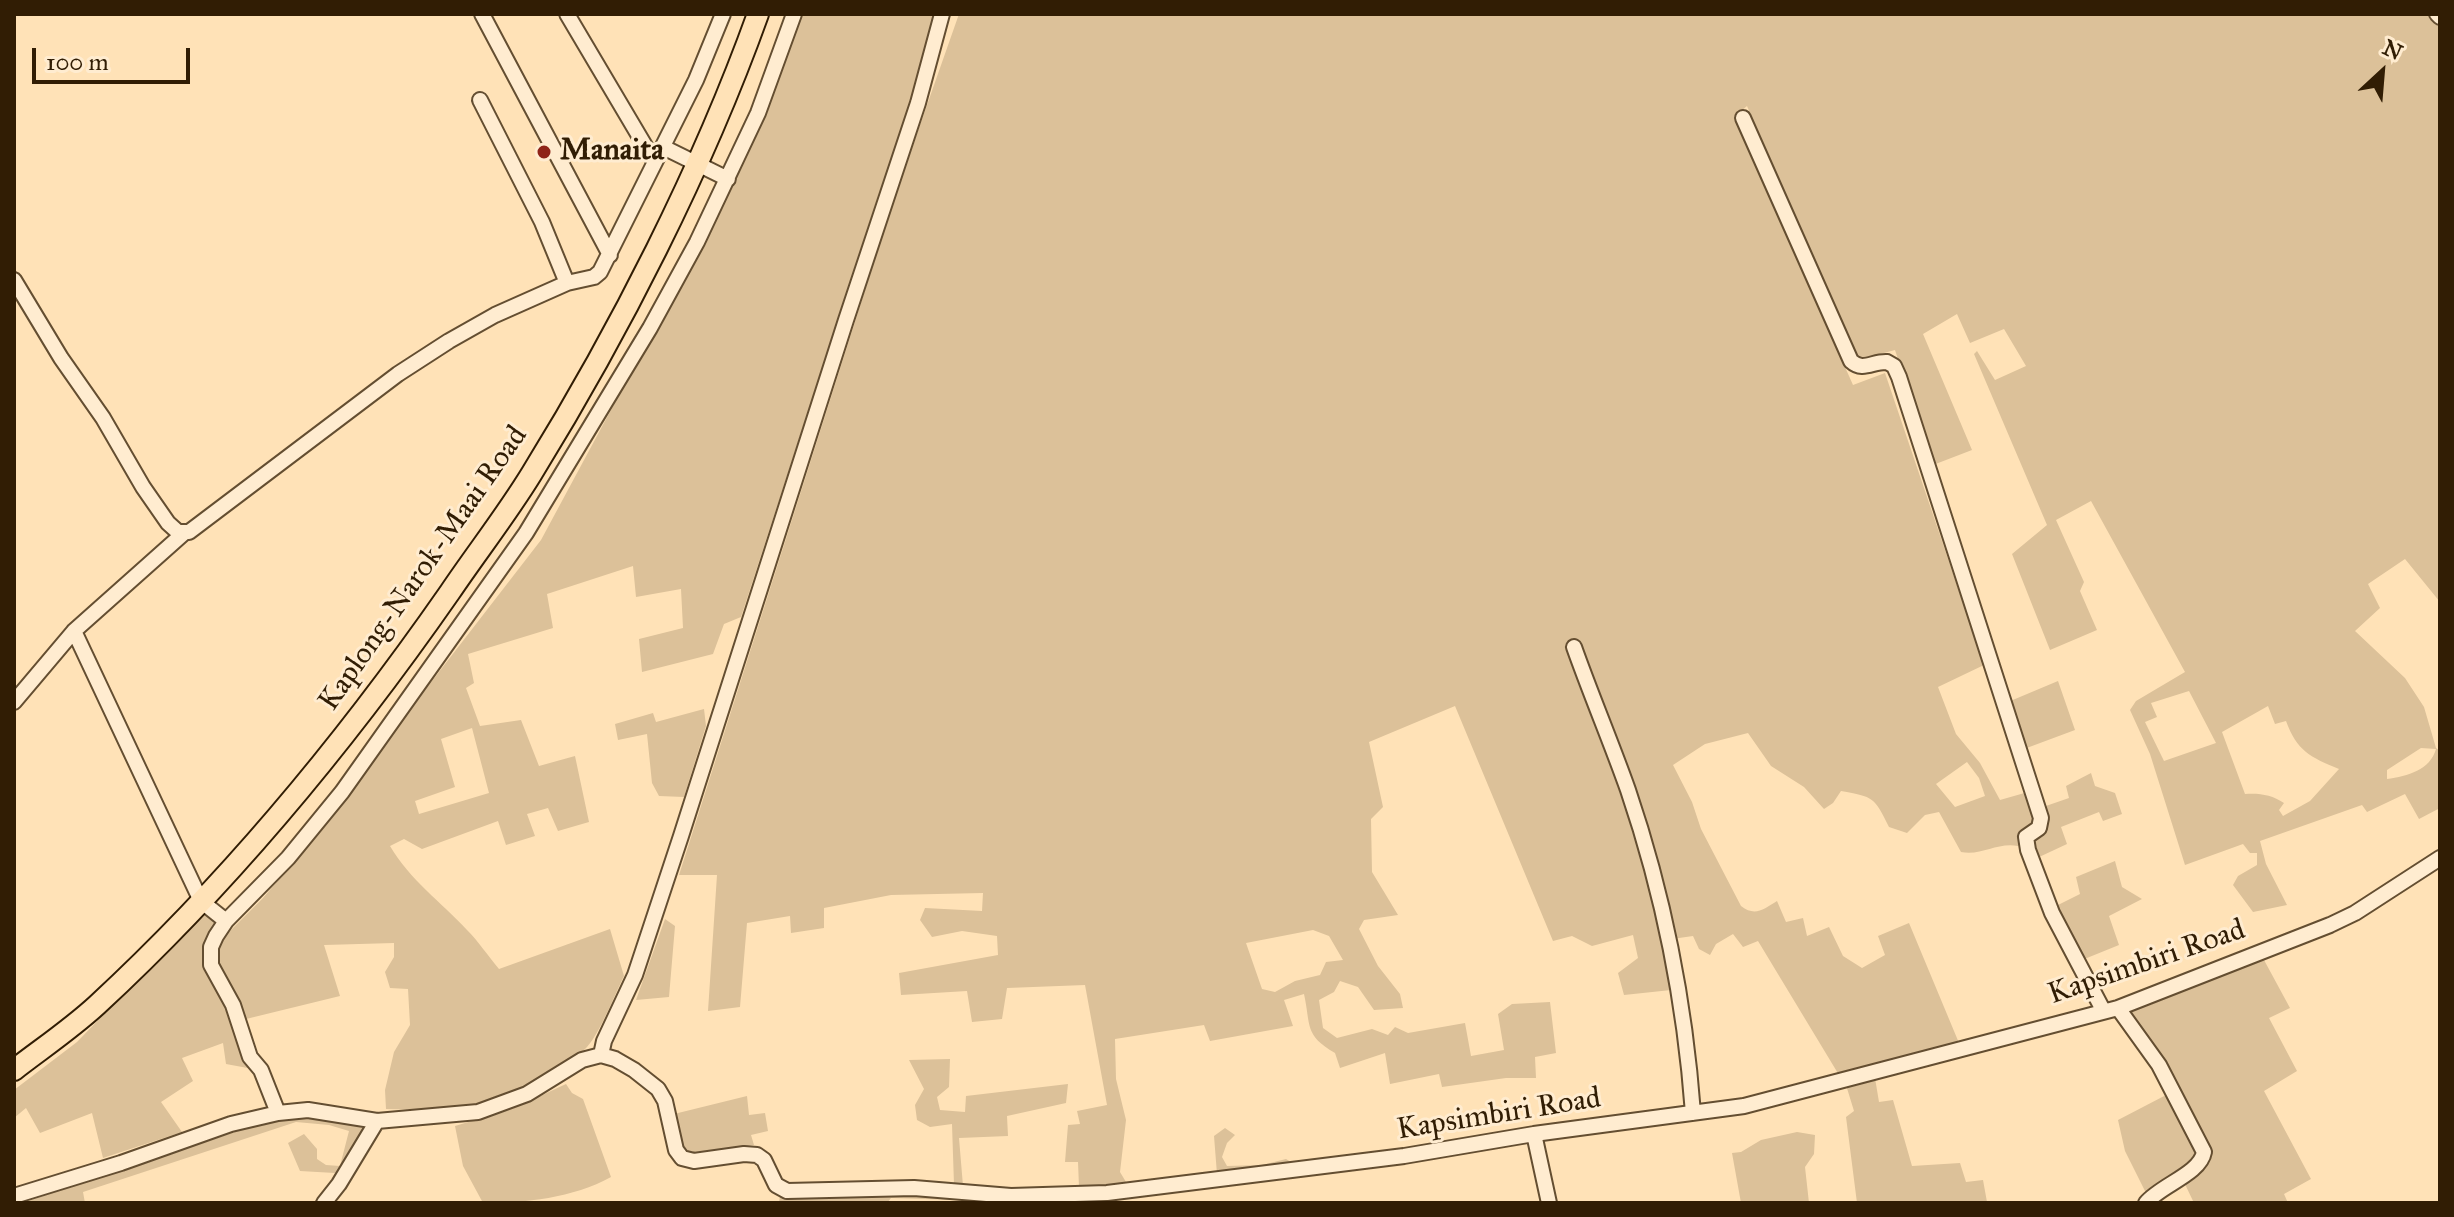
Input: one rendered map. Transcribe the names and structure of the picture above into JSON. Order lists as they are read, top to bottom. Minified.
{"streets":{"highway":["Kaplong-Narok-Maai Road"],"street":["Kapsimbiri Road"]},"places":["Manaita"],"scale_bar":"100 m","north":"top right"}
